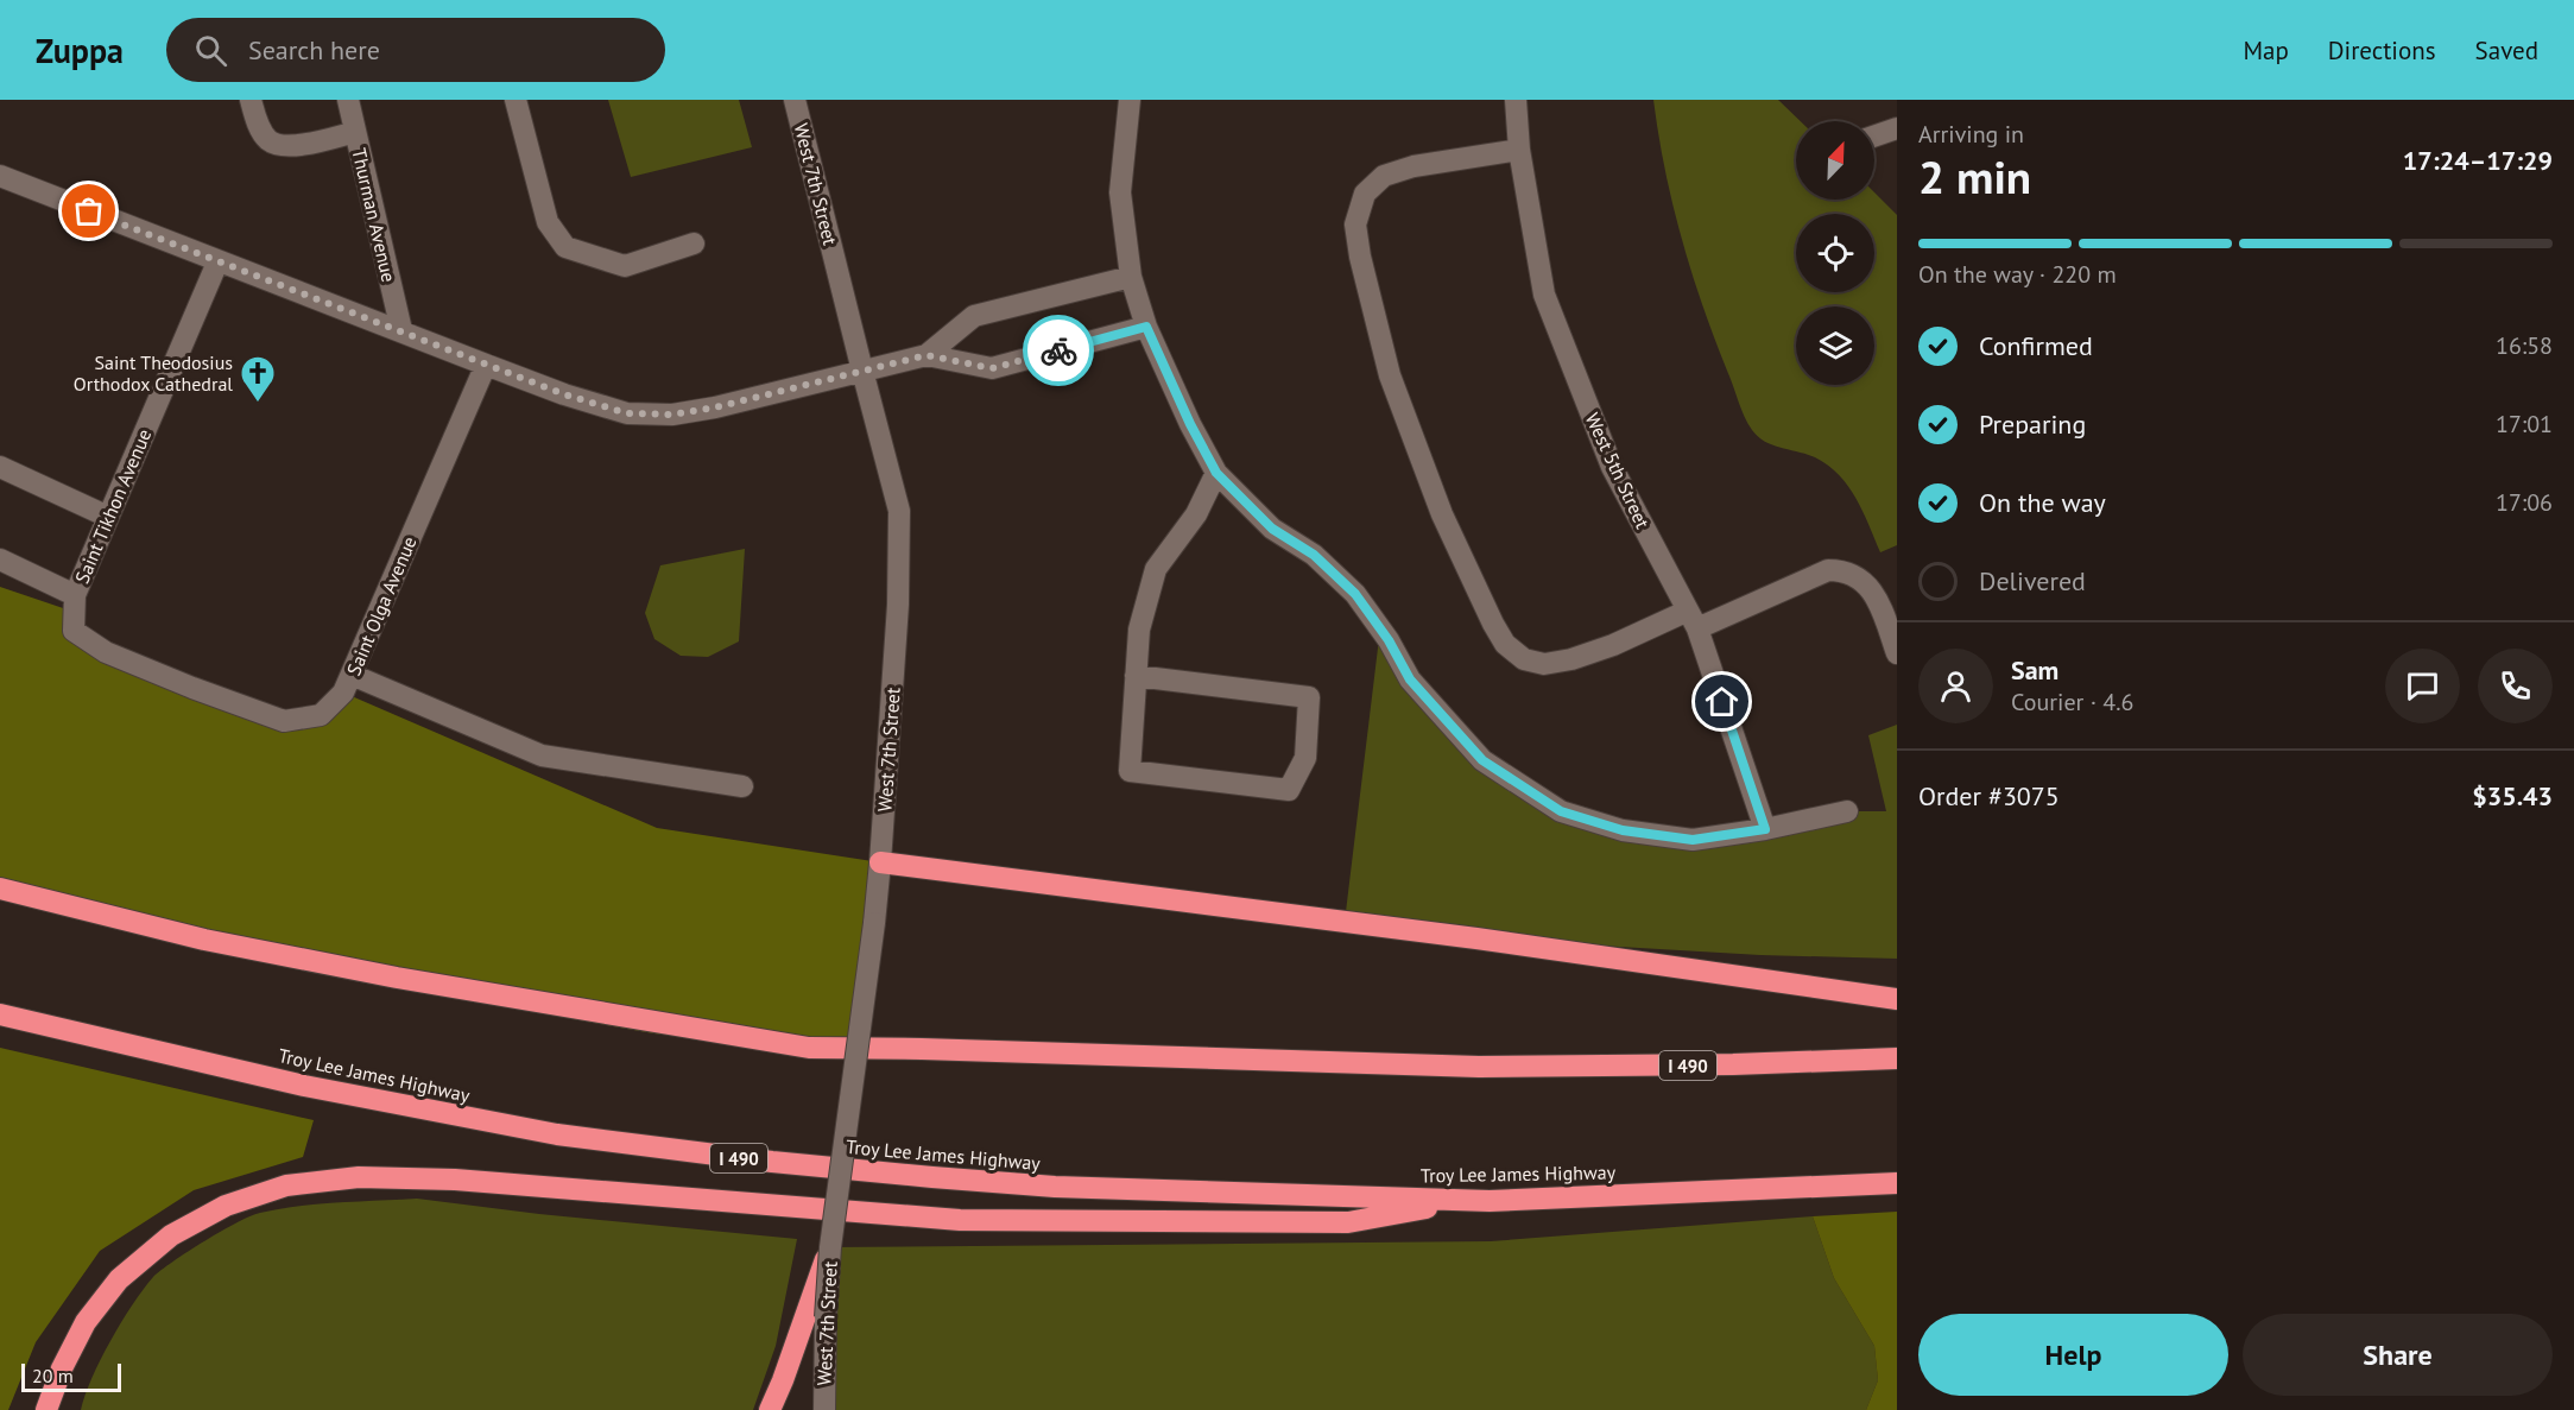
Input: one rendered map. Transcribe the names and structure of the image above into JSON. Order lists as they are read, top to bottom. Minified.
{"streets":{"highway":["I 490","Troy Lee James Highway"],"street":["West 7th Street","Thurman Avenue","West 5th Street","Saint Tikhon Avenue","Saint Olga Avenue"]},"crossings":[["Saint Tikhon Avenue","Saint Olga Avenue"]],"places":{"church":["Saint Theodosius Orthodox Cathedral"]},"scale_bar":"20 m","north":"top right","page":{"header":"Zuppa","search":"Search here","nav":["Map","Directions","Saved"],"heading":["2 min","Arriving in","17:24–17:29"],"panel":["Sam","Courier · 4.6","Order #3075","$35.43"],"bar":"On the way · 220 m","list":[["Confirmed","16:58"],["Preparing","17:01"],["On the way","17:06"],"Delivered"],"buttons":["Help","Share"],"scale":"20 m"}}
